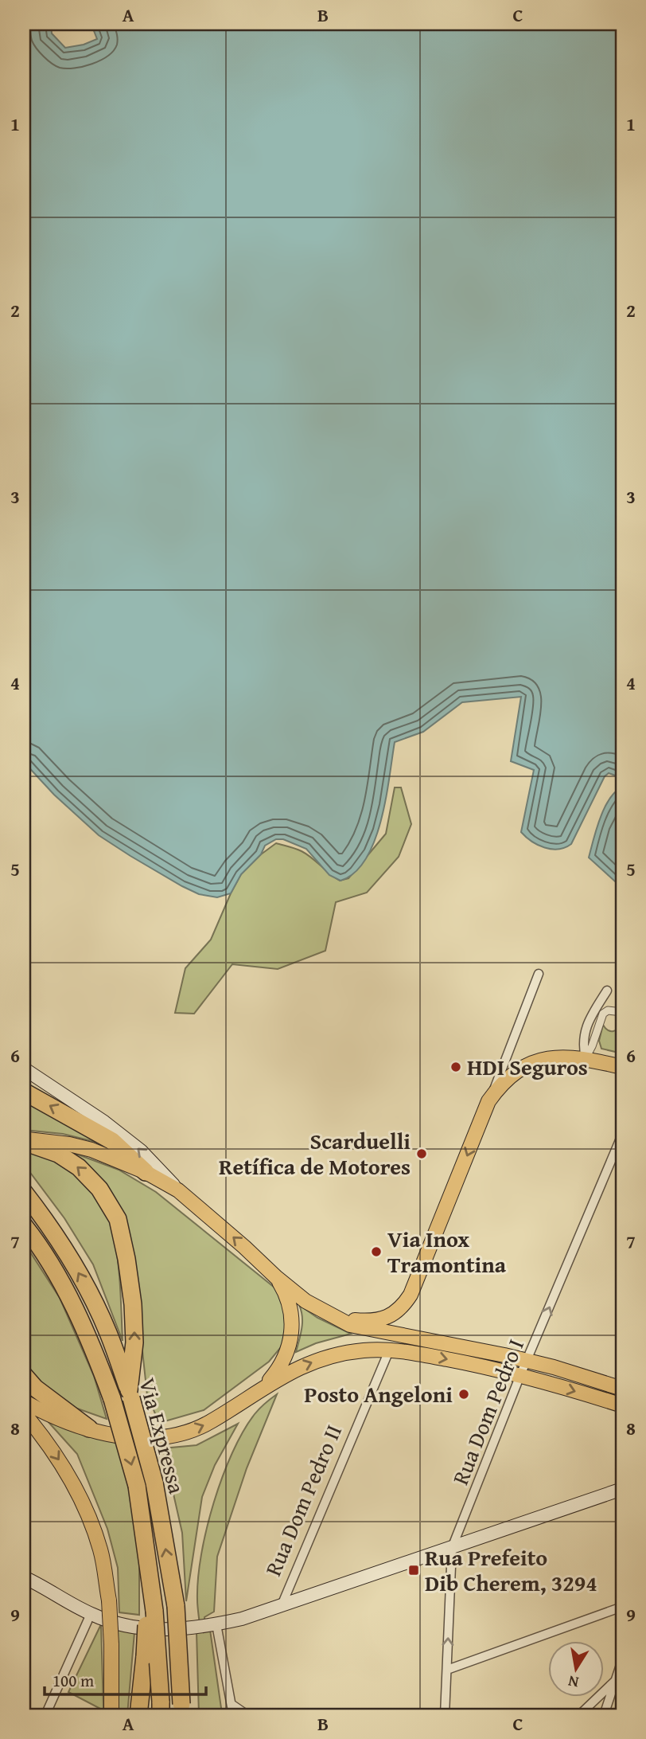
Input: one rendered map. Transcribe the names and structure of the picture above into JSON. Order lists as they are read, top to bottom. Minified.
{"streets":{"highway":["Via Expressa"],"street":["Rua Dom Pedro I","Rua Dom Pedro II"]},"one_way":["Rua Dom Pedro I"],"places":{"other":["HDI Seguros","Scarduelli Retífica de Motores","Via Inox Tramontina","Posto Angeloni"],"transit":["Rua Prefeito Dib Cherem, 3294"]},"scale_bar":"100 m","north":"bottom","grid":{"columns":["A","B","C"],"rows":["1","2","3","4","5","6","7","8","9"]}}
